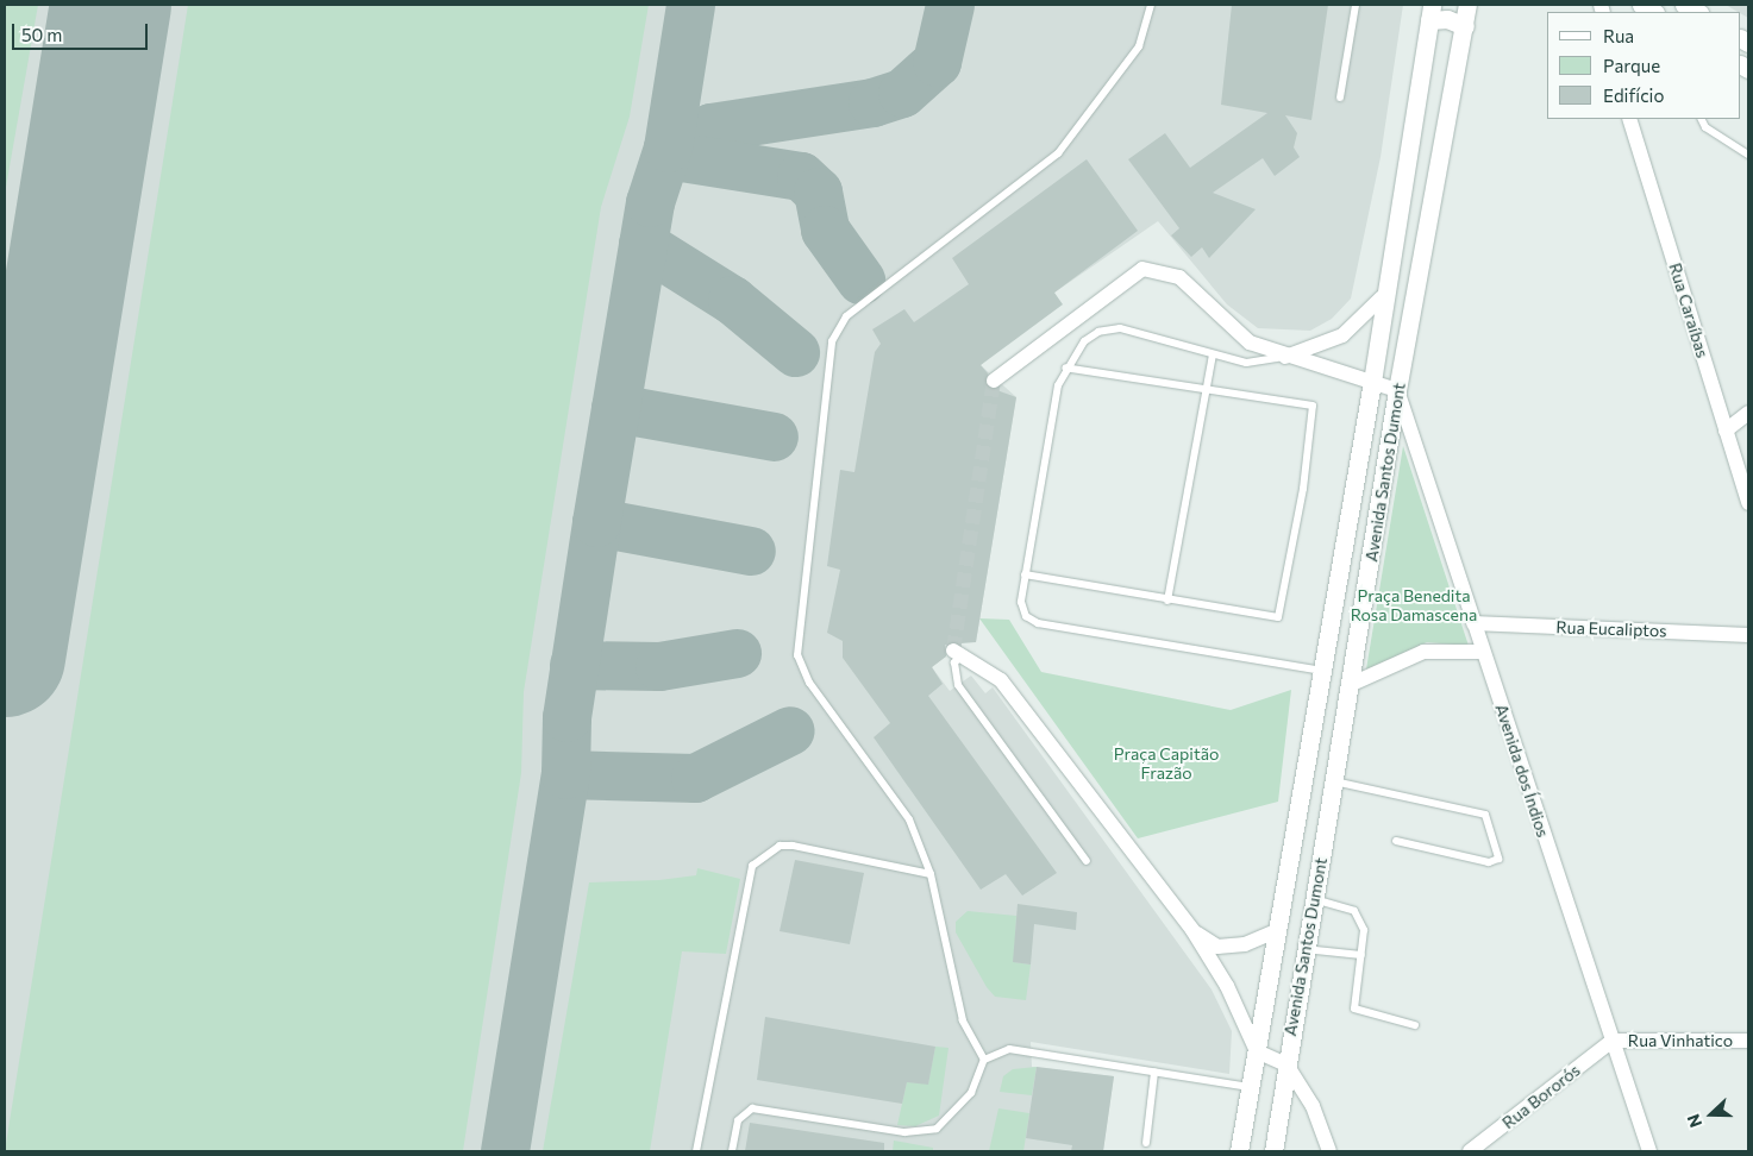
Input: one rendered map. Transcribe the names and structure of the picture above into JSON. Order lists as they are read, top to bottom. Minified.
{"streets":{"main road":["Avenida Santos Dumont"],"street":["Rua Caraíbas","Rua Eucaliptos","Avenida dos Índios","Rua Vinhatico","Rua Bororós"]},"crossings":[["Avenida Santos Dumont","Avenida dos Índios"],["Rua Eucaliptos","Avenida dos Índios"],["Avenida dos Índios","Rua Vinhatico"],["Avenida dos Índios","Rua Bororós"],["Rua Vinhatico","Rua Bororós"]],"parks":["Praça Benedita Rosa Damascena","Praça Capitão Frazão"],"legend":["Rua","Parque","Edifício"],"scale_bar":"50 m","north":"left"}
